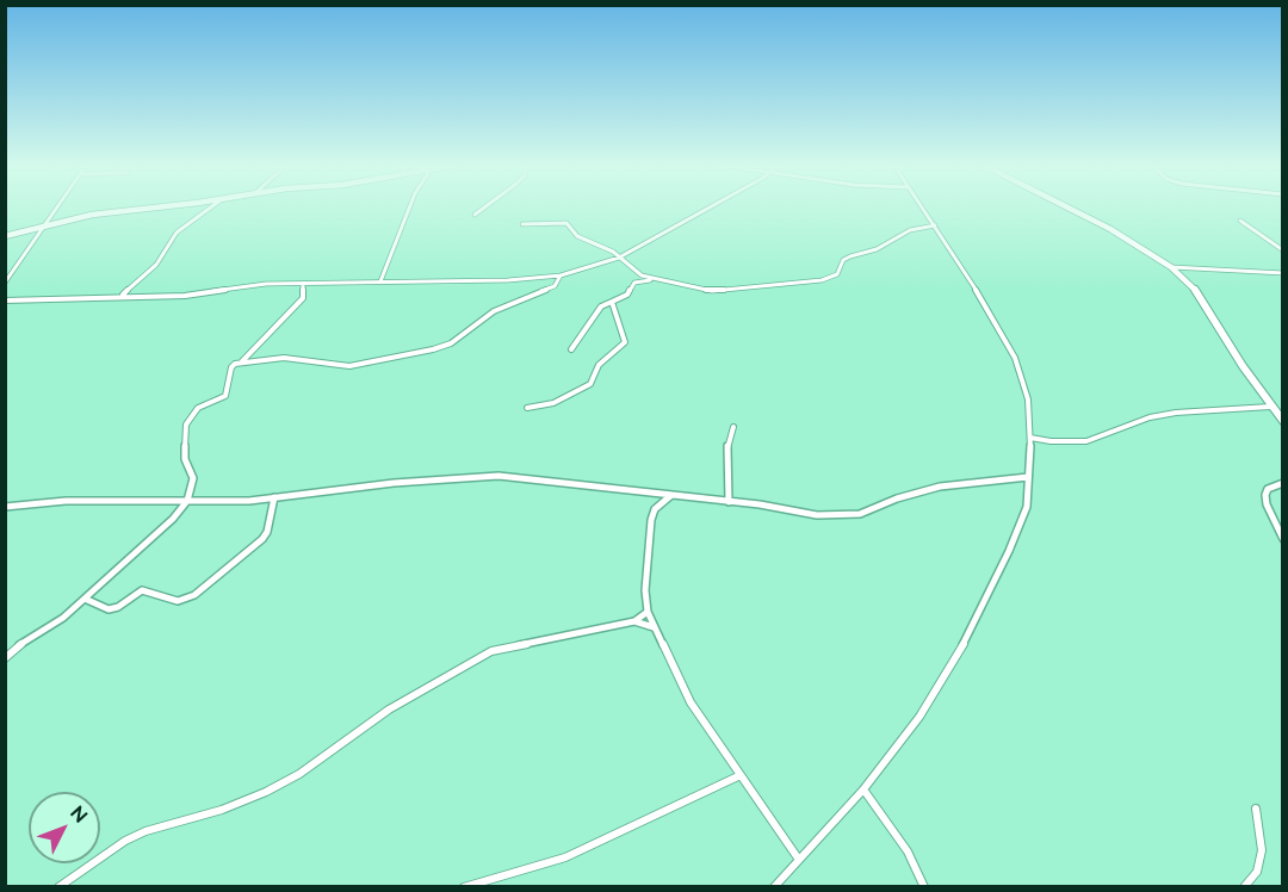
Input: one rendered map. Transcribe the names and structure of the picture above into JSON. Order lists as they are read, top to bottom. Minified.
{"north":"top right"}
